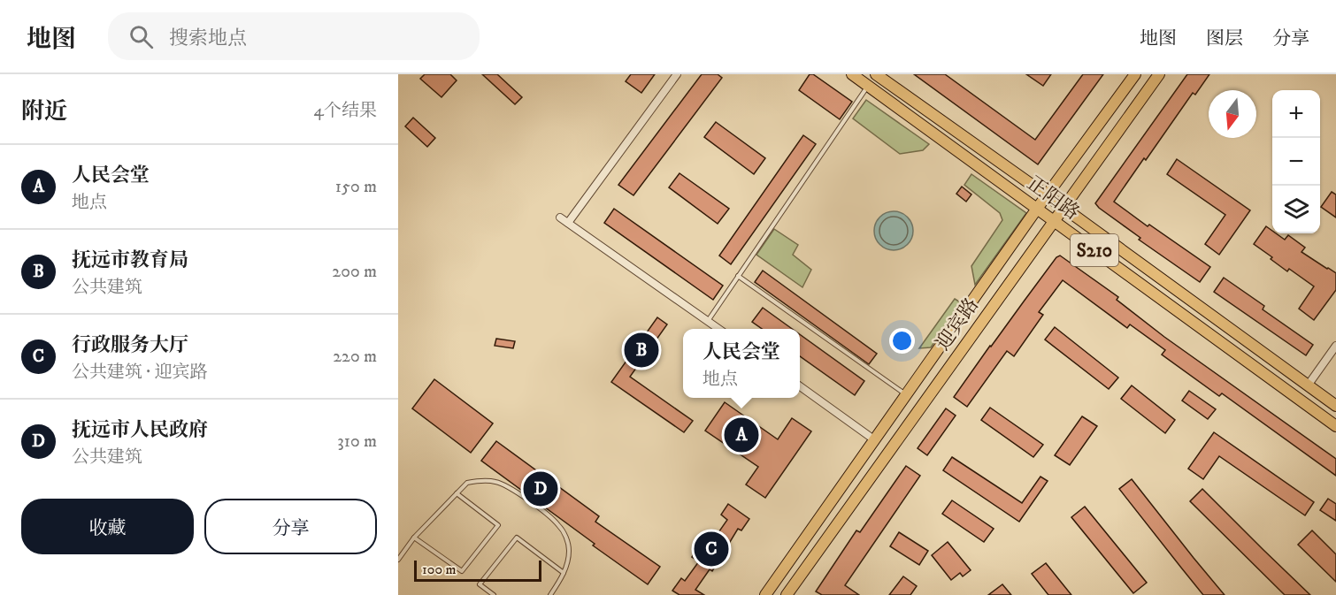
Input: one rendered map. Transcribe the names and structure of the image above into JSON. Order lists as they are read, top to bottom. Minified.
{"streets":{"main road":["正阳路","S210","迎宾路"]},"crossings":[["正阳路","迎宾路"]],"scale_bar":"100 m","north":"bottom","page":{"header":"地图","search":"搜索地点","nav":["地图","图层","分享"],"heading":["附近","4个结果"],"map_buttons":["+","−"],"list":[{"mark":"A","name":"人民会堂","note":"地点","value":"150 m"},{"mark":"B","name":"抚远市教育局","note":"公共建筑","value":"200 m"},{"mark":"C","name":"行政服务大厅","note":"公共建筑 · 迎宾路","value":"220 m"},{"mark":"D","name":"抚远市人民政府","note":"公共建筑","value":"310 m"}],"popup":["人民会堂","地点"],"pins":["B","A","D","C"],"buttons":["收藏","分享"],"scale":"100 m"}}
